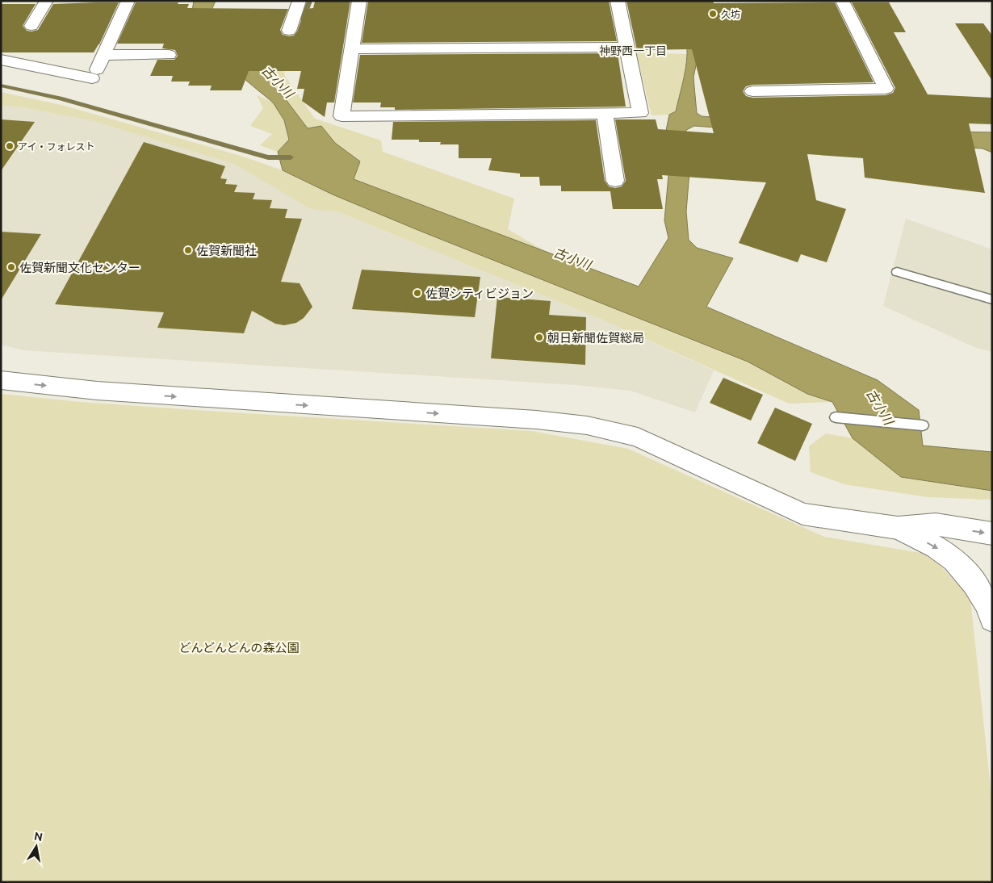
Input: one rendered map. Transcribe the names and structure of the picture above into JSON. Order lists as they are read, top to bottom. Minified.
{"districts":["神野西一丁目"],"water":["古小川"],"parks":["どんどんどんの森公園"],"places":["久坊","アイ・フォレスト","佐賀新聞社","佐賀新聞文化センター","佐賀シティビジョン","朝日新聞佐賀総局"],"north":"top"}
